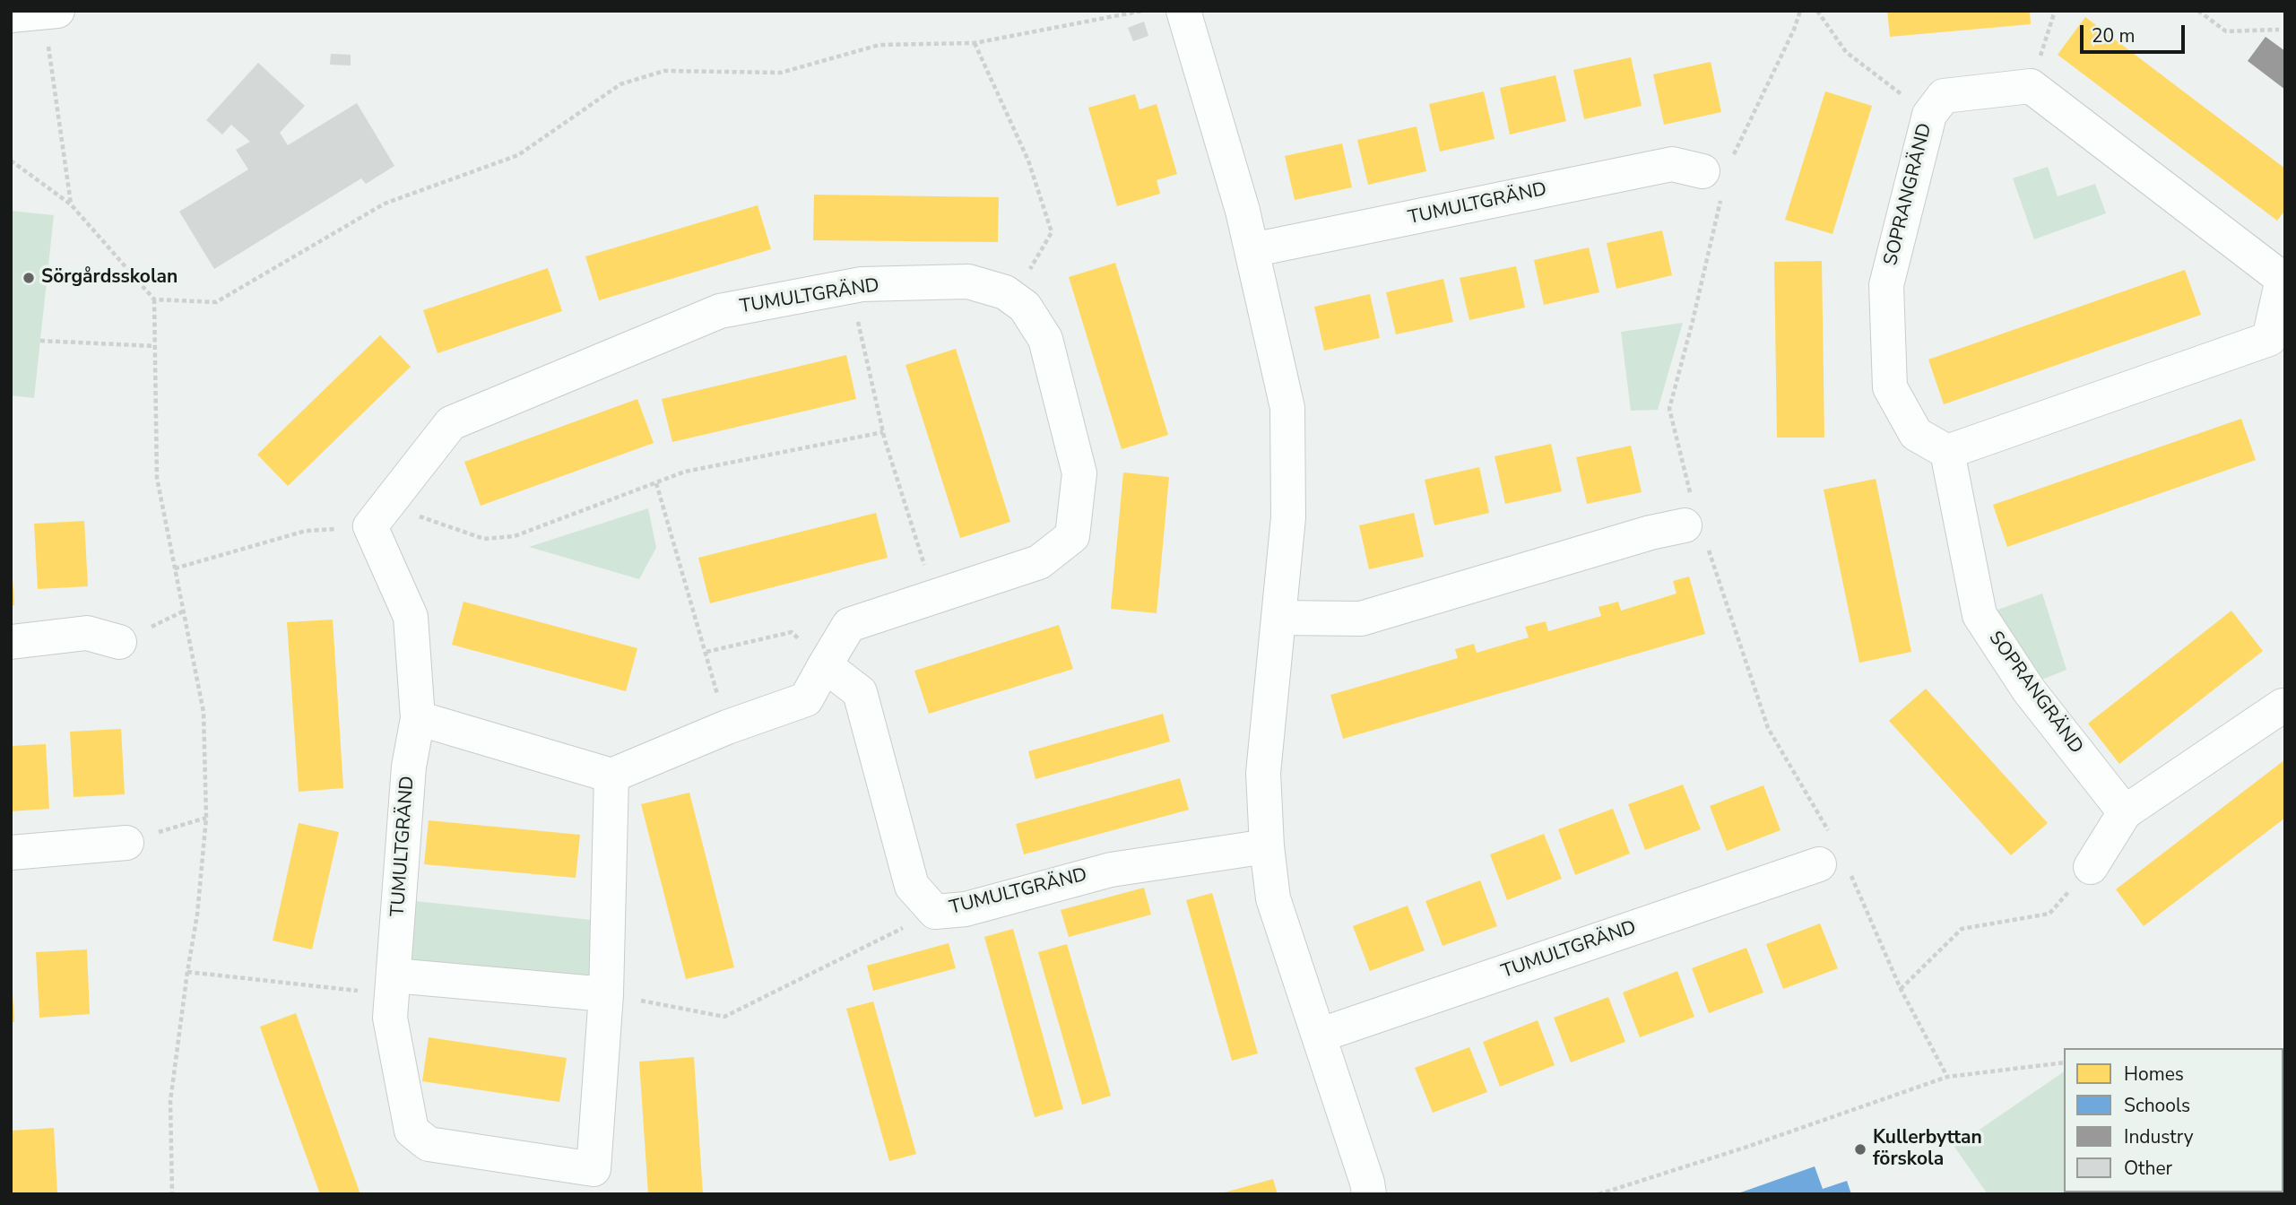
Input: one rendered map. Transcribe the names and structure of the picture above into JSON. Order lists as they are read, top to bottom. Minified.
{"streets":{"street":["SOPRANGRÄND","TUMULTGRÄND"]},"places":["Sörgårdsskolan","Kullerbyttan förskola"],"legend":["Homes","Schools","Industry","Other"],"scale_bar":"20 m"}
